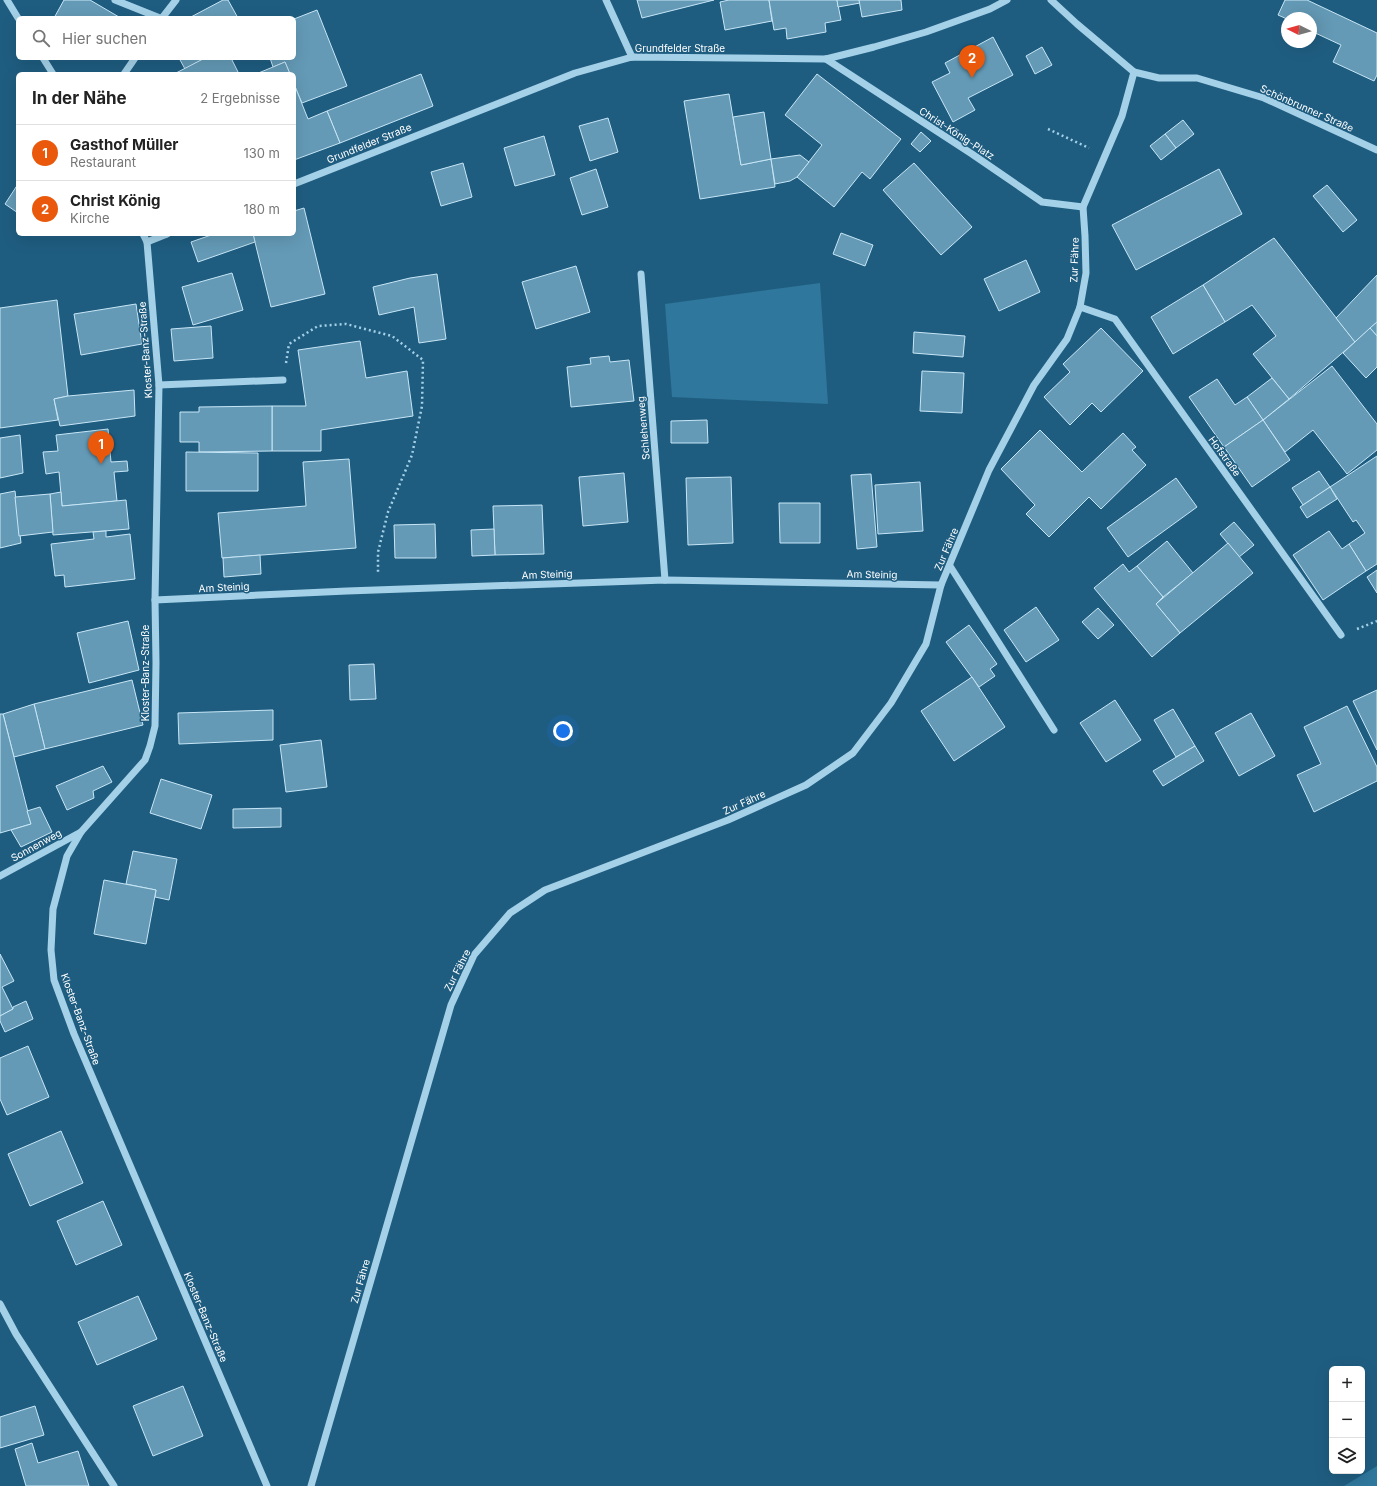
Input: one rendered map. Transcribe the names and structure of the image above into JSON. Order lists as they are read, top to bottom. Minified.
{"streets":{"street":["Grundfelder Straße","Schönbrunner Straße","Christ-König-Platz","Zur Fähre","Kloster-Banz-Straße","Schlehenweg","Hofstraße","Am Steinig","Sonnenweg"]},"crossings":[["Grundfelder Straße","Christ-König-Platz"],["Schönbrunner Straße","Zur Fähre"],["Christ-König-Platz","Zur Fähre"],["Zur Fähre","Hofstraße"],["Zur Fähre","Am Steinig"],["Kloster-Banz-Straße","Am Steinig"],["Kloster-Banz-Straße","Sonnenweg"],["Schlehenweg","Am Steinig"]],"north":"left","page":{"search":"Hier suchen","pins":["2","1"],"heading":["In der Nähe","2 Ergebnisse"],"list":[{"mark":"1","name":"Gasthof Müller","note":"Restaurant","value":"130 m"},{"mark":"2","name":"Christ König","note":"Kirche","value":"180 m"}],"map_buttons":["+","−"]}}
